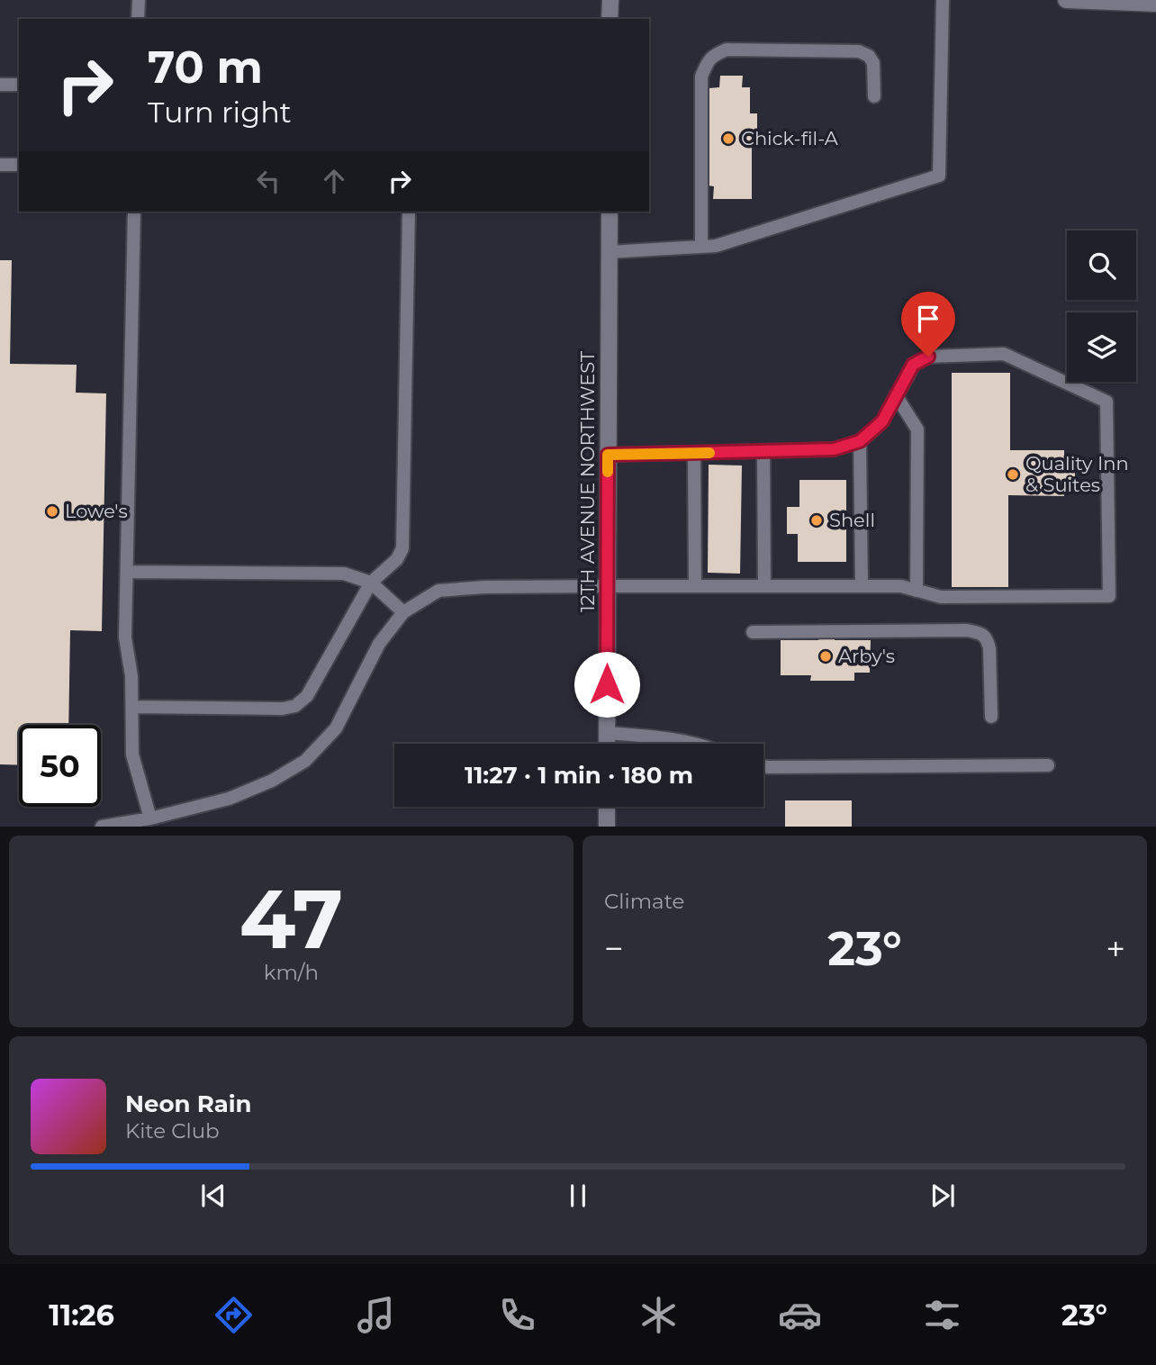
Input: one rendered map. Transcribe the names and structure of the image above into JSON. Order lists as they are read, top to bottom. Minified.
{"streets":{"main road":["12TH AVENUE NORTHWEST"]},"places":["Chick-fil-A","Quality Inn & Suites","Lowe's","Shell","Arby's"],"page":{"turn":["70 m","Turn right"],"limit":"50","trip":"11:27 · 1 min · 180 m","tile":[["47","km/h"],"Climate"],"heat":["−","23°","+"],"song":["Neon Rain","Kite Club"],"tabs":["11:26","23°"]}}
